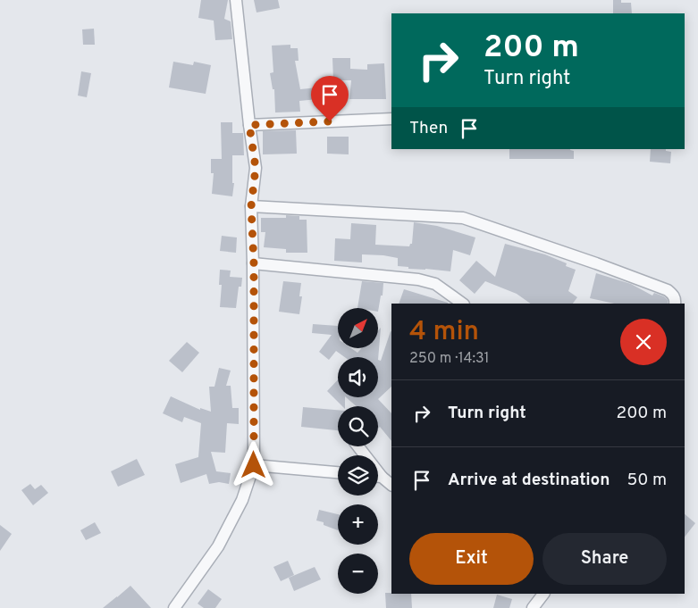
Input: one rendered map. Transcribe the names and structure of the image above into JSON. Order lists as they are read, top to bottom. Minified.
{"north":"top right","page":{"turn":["200 m","Turn right"],"then":"Then","heading":["4 min","250 m · 14:31"],"map_buttons":["+","−"],"list":[{"name":"Turn right","value":"200 m"},{"name":"Arrive at destination","value":"50 m"}],"buttons":["Exit","Share"]}}
